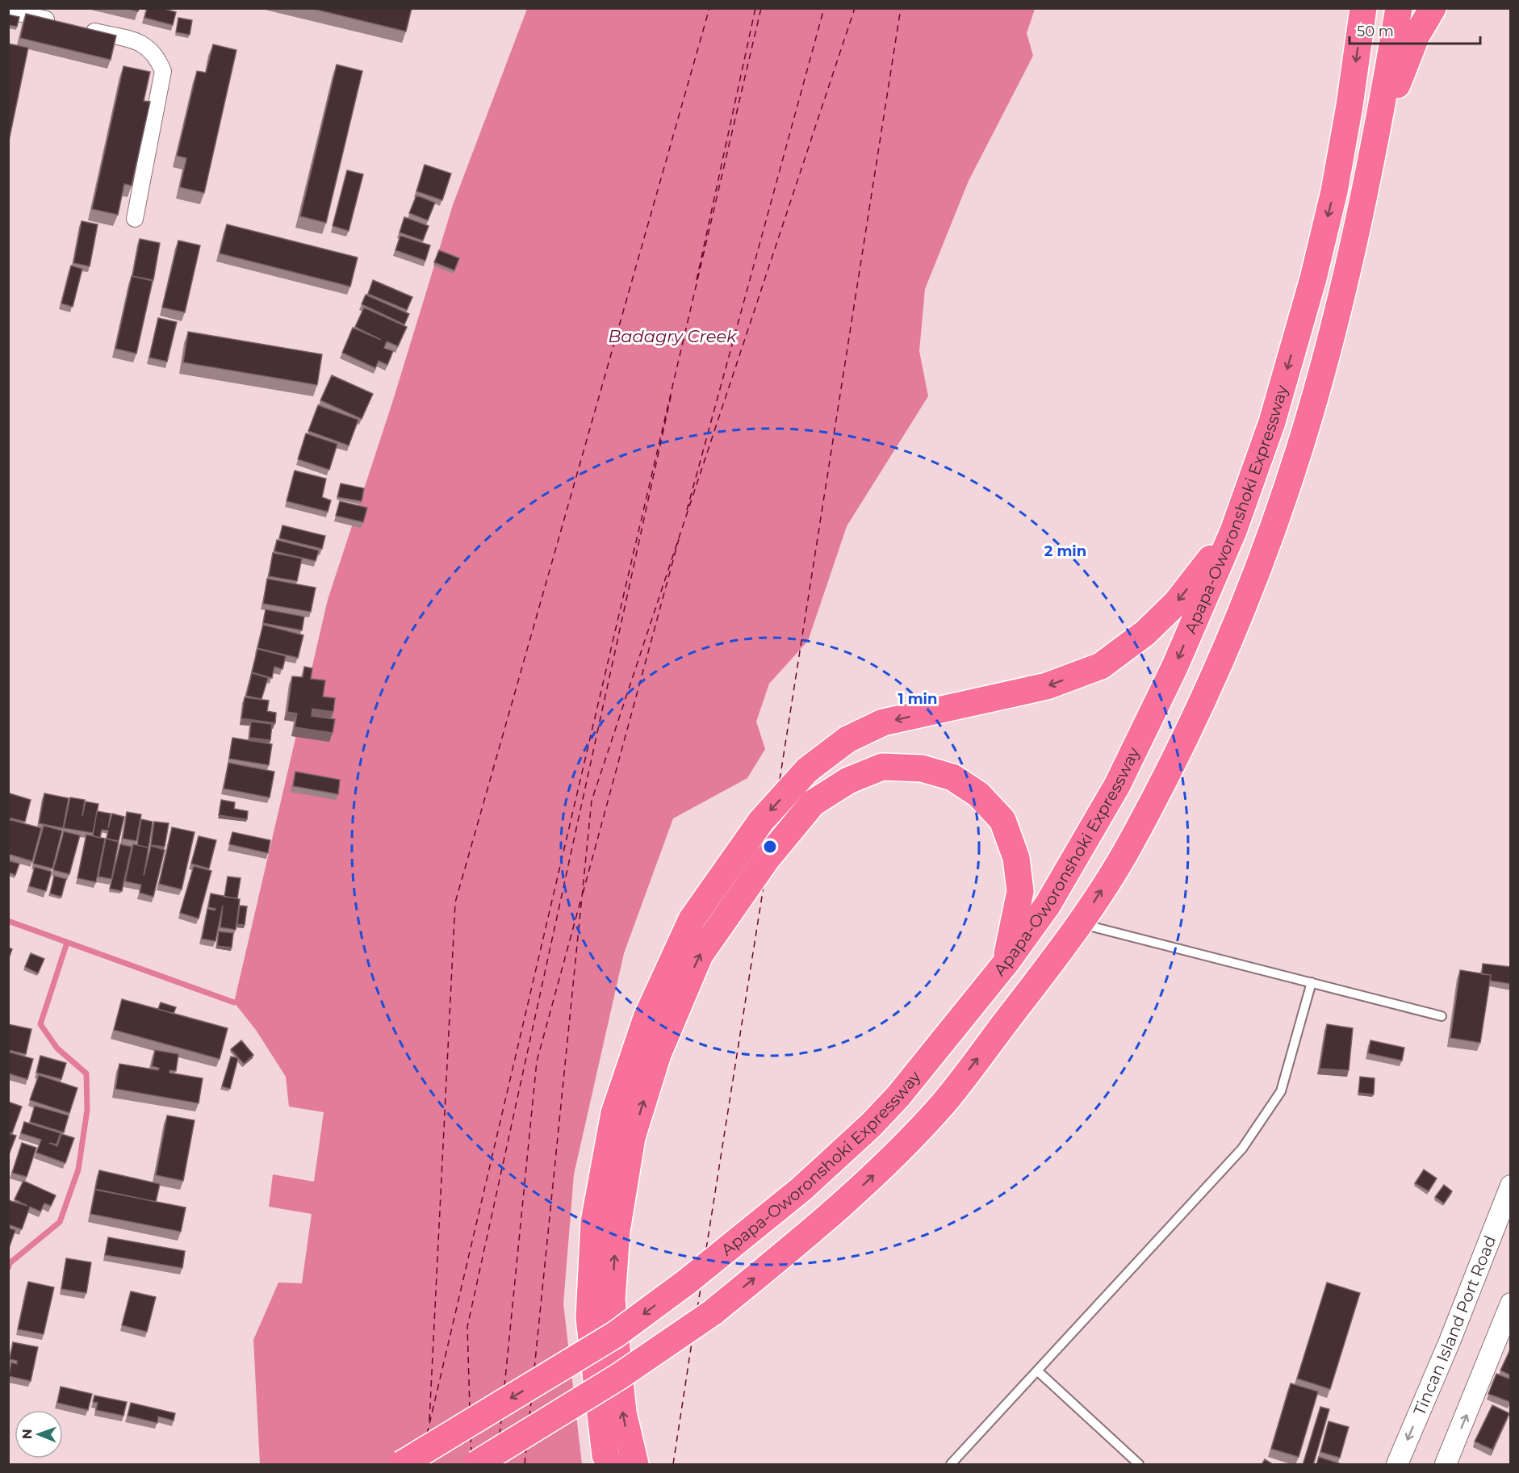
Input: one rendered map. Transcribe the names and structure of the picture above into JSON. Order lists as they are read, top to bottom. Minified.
{"streets":{"highway":["Apapa-Oworonshoki Expressway"],"street":["Tincan Island Port Road"]},"water":["Badagry Creek"],"scale_bar":"50 m","north":"left","rings":["2 min","1 min"]}
